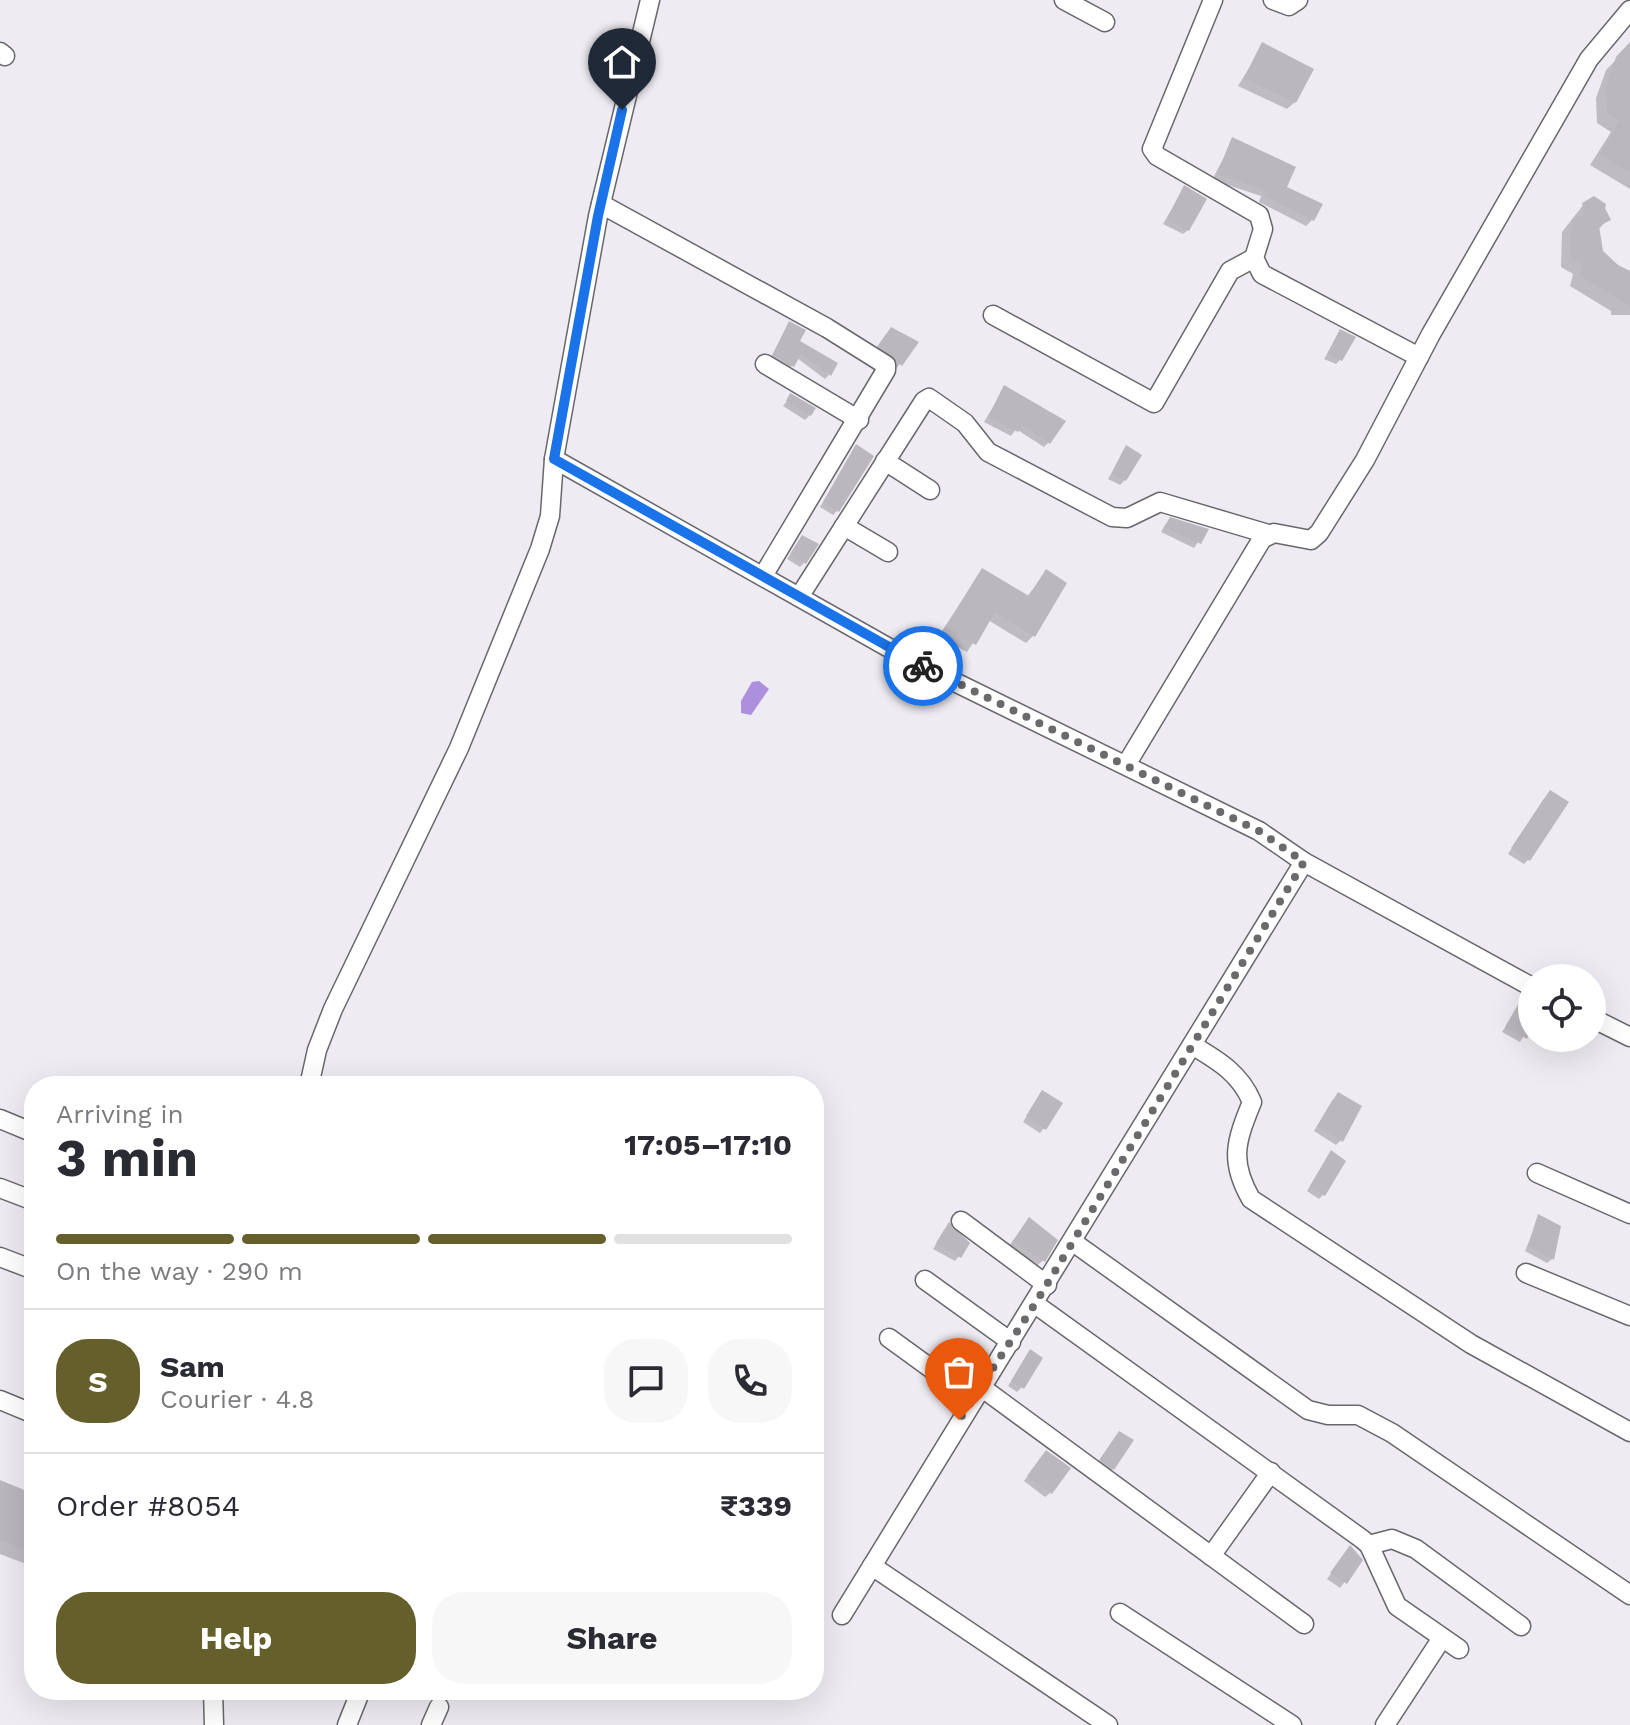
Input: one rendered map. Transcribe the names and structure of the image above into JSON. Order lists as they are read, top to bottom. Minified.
{"page":{"heading":["3 min","Arriving in","17:05–17:10"],"panel":["Sam","Courier · 4.8","Order #8054","₹339"],"bar":"On the way · 290 m","round":"S","buttons":["Help","Share"]}}
